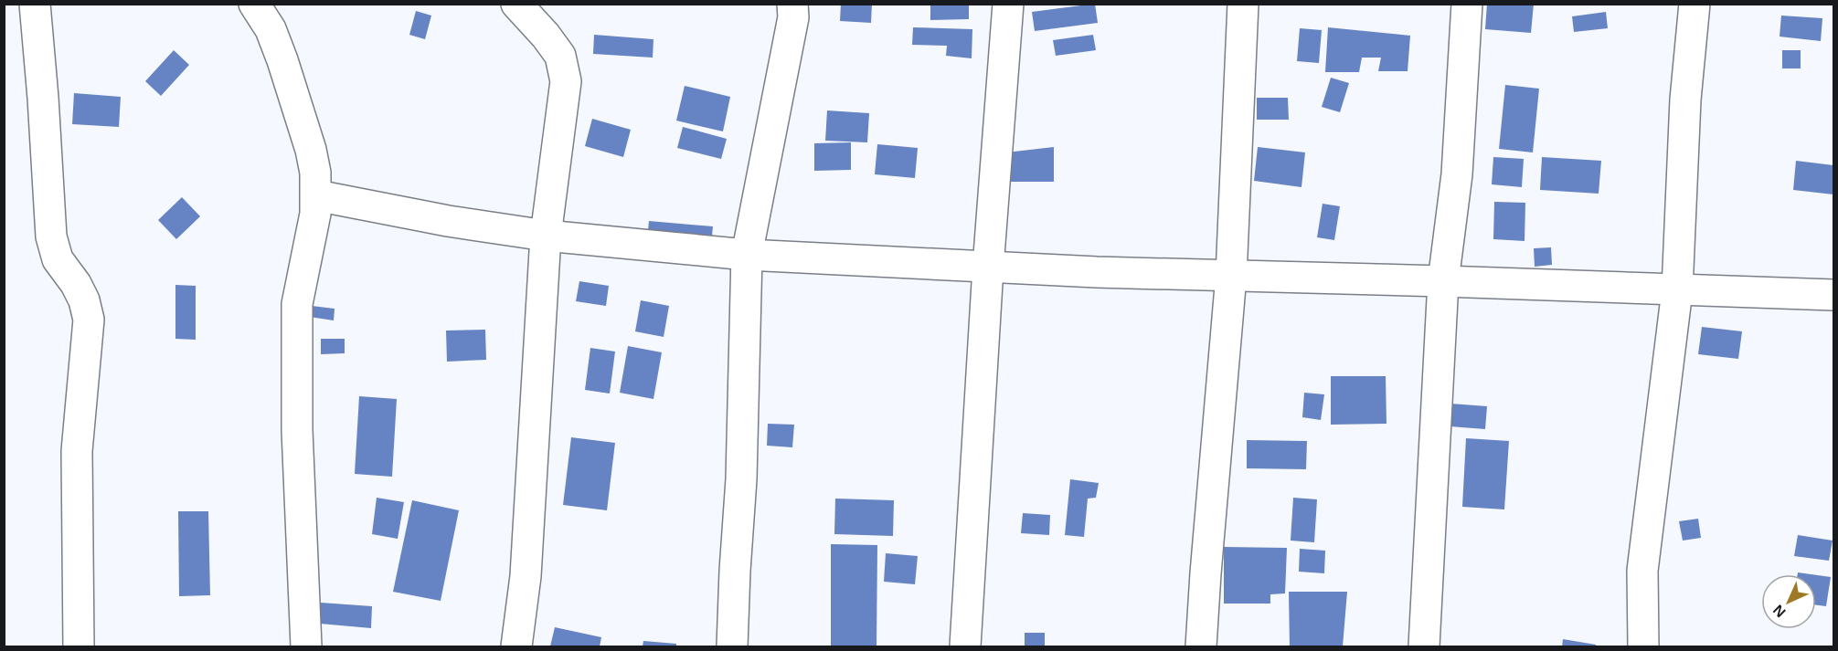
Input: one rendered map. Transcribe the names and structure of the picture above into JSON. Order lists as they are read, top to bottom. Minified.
{"north":"bottom left"}
